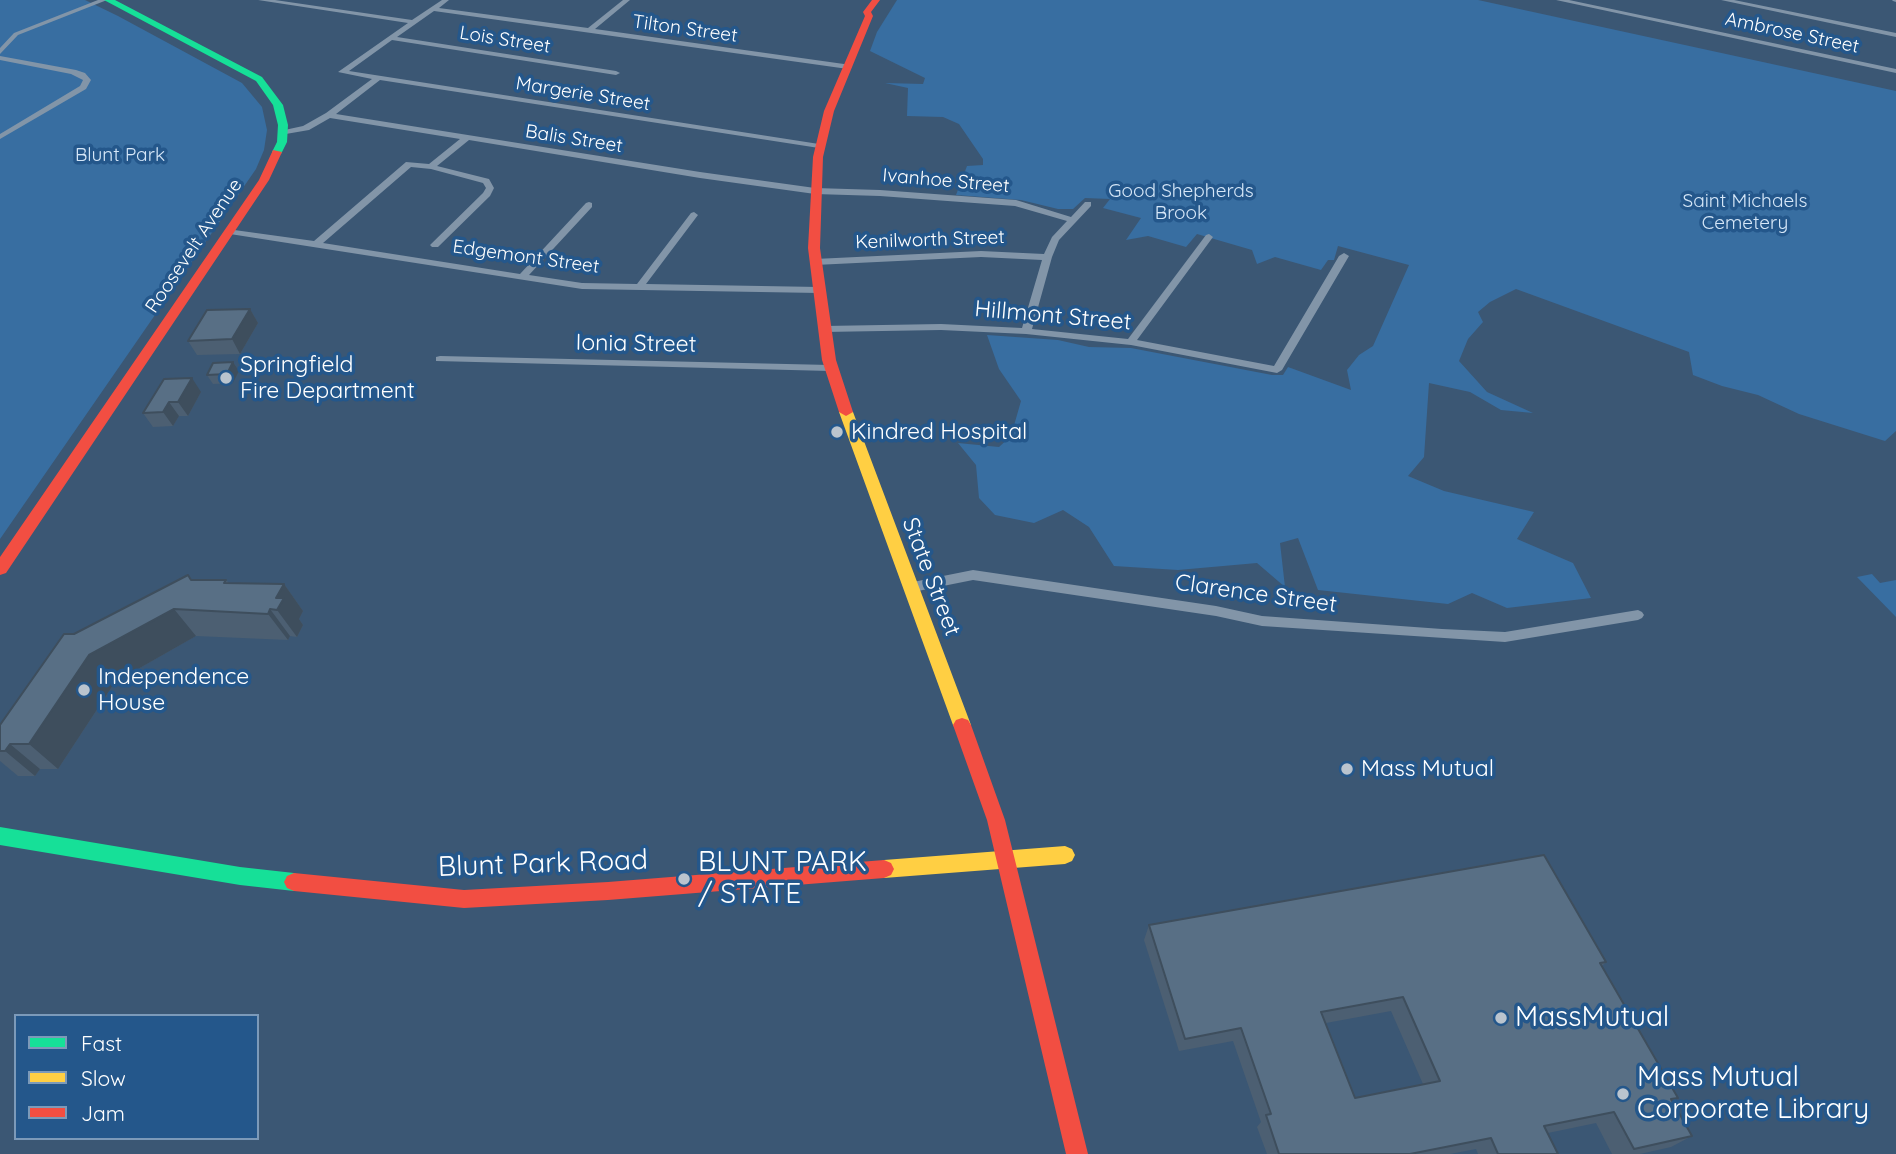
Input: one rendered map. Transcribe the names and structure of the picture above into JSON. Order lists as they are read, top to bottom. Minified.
{"streets":{"main road":["Roosevelt Avenue","State Street","Blunt Park Road"],"street":["Tilton Street","Ambrose Street","Lois Street","Margerie Street","Balis Street","Ivanhoe Street","Kenilworth Street","Edgemont Street","Hillmont Street","Ionia Street","Clarence Street"]},"crossings":[["Tilton Street","State Street"],["Margerie Street","State Street"],["Balis Street","Ivanhoe Street"],["Balis Street","State Street"],["Ivanhoe Street","State Street"],["Kenilworth Street","State Street"],["Roosevelt Avenue","Edgemont Street"],["Edgemont Street","State Street"],["Hillmont Street","State Street"],["Ionia Street","State Street"],["State Street","Clarence Street"],["State Street","Blunt Park Road"]],"parks":["Blunt Park","Good Shepherds Brook","Saint Michaels Cemetery"],"places":["Springfield Fire Department","Kindred Hospital","Independence House","Mass Mutual","BLUNT PARK / STATE","MassMutual","Mass Mutual Corporate Library"],"legend":["Fast","Slow","Jam"]}
